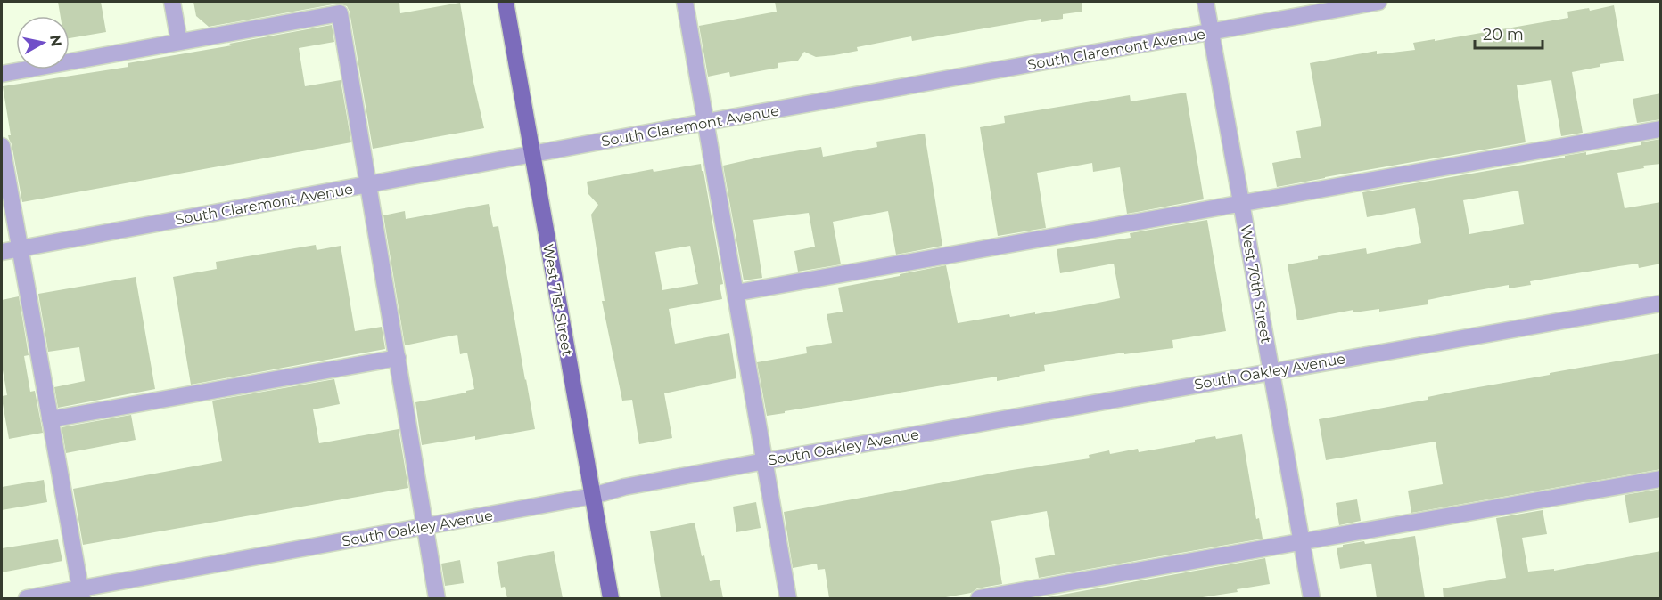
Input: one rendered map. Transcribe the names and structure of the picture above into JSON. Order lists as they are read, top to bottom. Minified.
{"streets":{"main road":["West 71st Street"],"street":["South Claremont Avenue","West 70th Street","South Oakley Avenue"]},"crossings":[["South Claremont Avenue","West 70th Street"],["South Claremont Avenue","West 71st Street"],["West 70th Street","South Oakley Avenue"],["West 71st Street","South Oakley Avenue"]],"scale_bar":"20 m","north":"right"}
